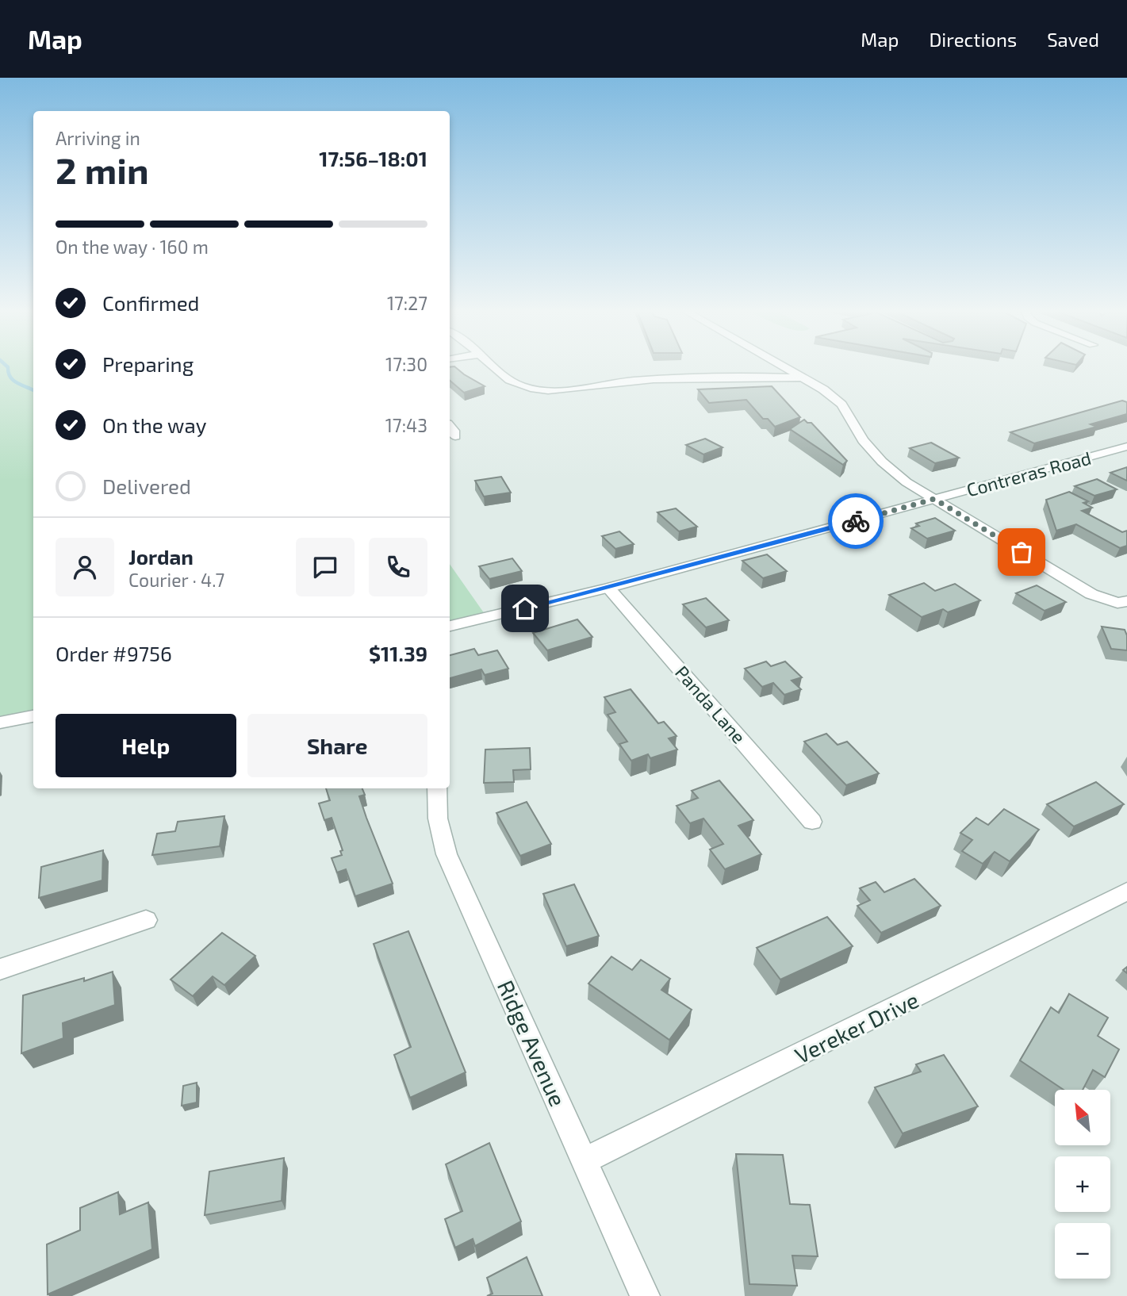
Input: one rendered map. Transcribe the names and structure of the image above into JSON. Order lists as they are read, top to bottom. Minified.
{"streets":{"street":["Contreras Road","Panda Lane","Vereker Drive","Ridge Avenue"]},"crossings":[["Contreras Road","Panda Lane"],["Vereker Drive","Ridge Avenue"]],"north":"top left","page":{"header":"Map","nav":["Map","Directions","Saved"],"heading":["2 min","Arriving in","17:56–18:01"],"panel":["Jordan","Courier · 4.7","Order #9756","$11.39"],"bar":"On the way · 160 m","list":[["Confirmed","17:27"],["Preparing","17:30"],["On the way","17:43"],"Delivered"],"buttons":["Help","Share"],"map_buttons":["+","−"]}}
